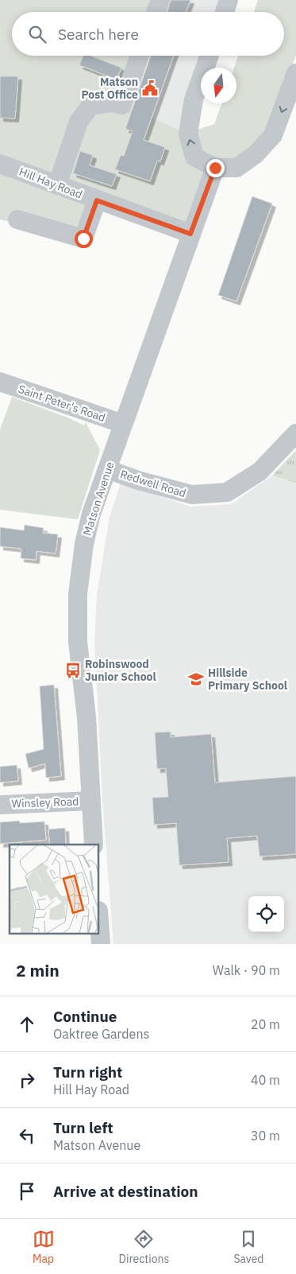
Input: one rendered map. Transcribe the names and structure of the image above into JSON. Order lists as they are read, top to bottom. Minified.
{"streets":{"street":["Hill Hay Road","Saint Peter's Road","Redwell Road","Matson Avenue","Winsley Road"]},"crossings":[["Hill Hay Road","Matson Avenue"],["Saint Peter's Road","Matson Avenue"],["Redwell Road","Matson Avenue"],["Matson Avenue","Winsley Road"]],"places":{"public building":["Matson Post Office"],"bus stop":["Robinswood Junior School"],"school or university":["Hillside Primary School"]},"north":"bottom","page":{"search":"Search here","heading":["2 min","Walk · 90 m"],"list":[["Continue","Oaktree Gardens","20 m"],["Turn right","Hill Hay Road","40 m"],["Turn left","Matson Avenue","30 m"],"Arrive at destination"],"nav":["Map","Directions","Saved"]}}
